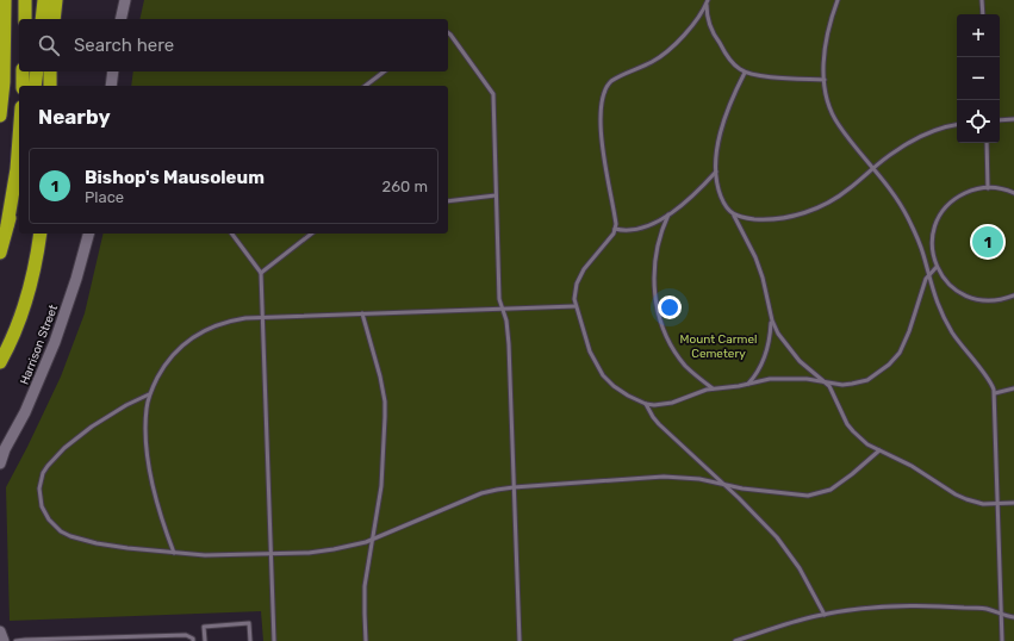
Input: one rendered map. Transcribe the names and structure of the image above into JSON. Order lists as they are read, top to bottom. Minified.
{"streets":{"main road":["Harrison Street"]},"parks":["Mount Carmel Cemetery"],"page":{"map_buttons":["+","−"],"search":"Search here","heading":"Nearby","list":[{"mark":"1","name":"Bishop's Mausoleum","note":"Place","value":"260 m"}],"pins":"1"}}
